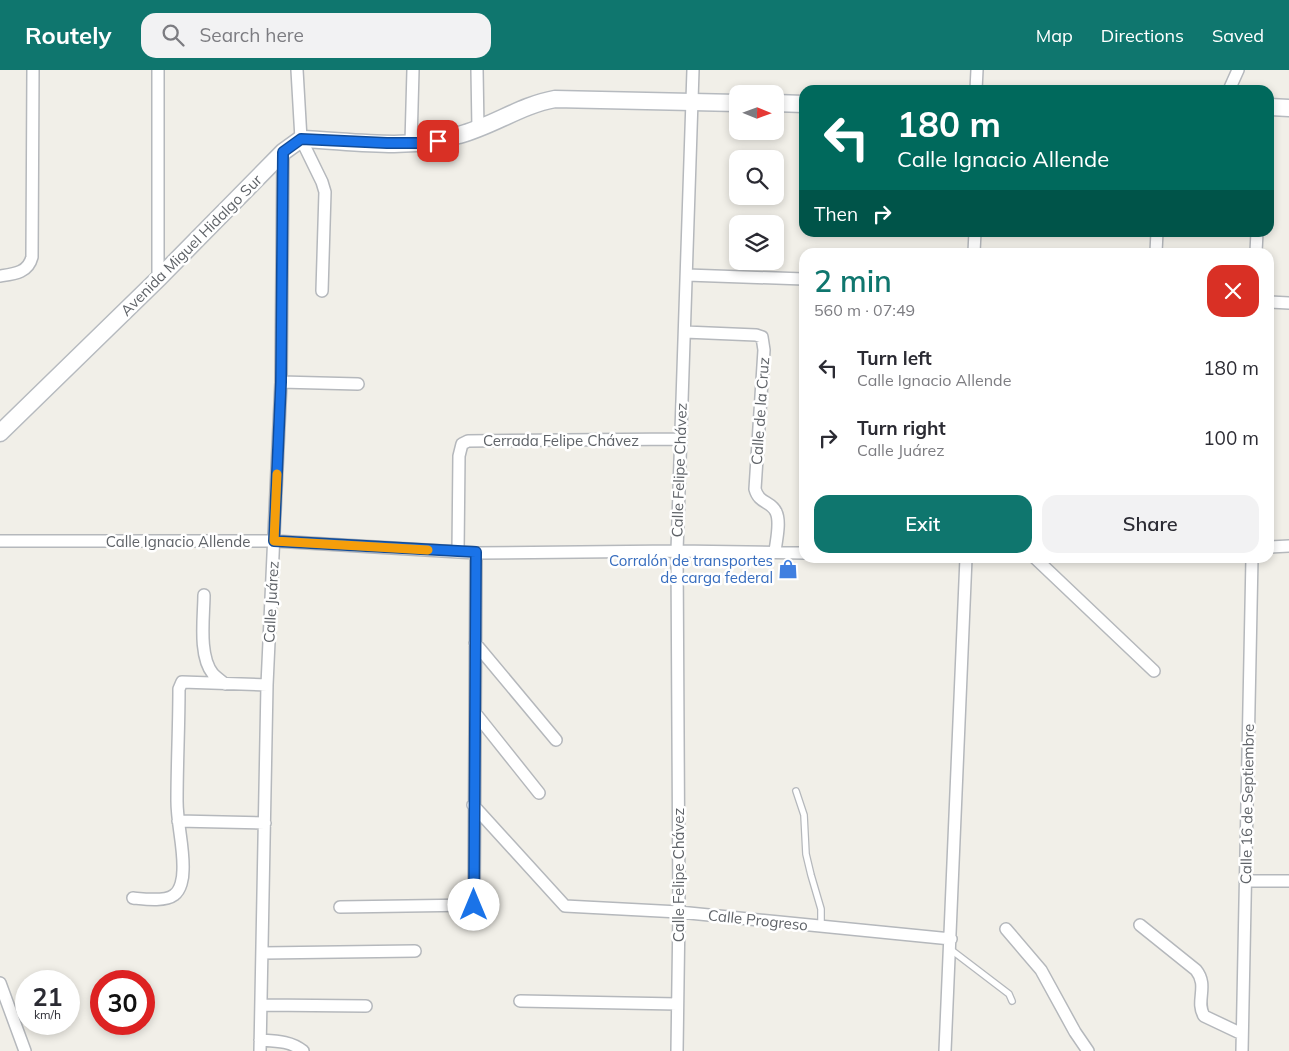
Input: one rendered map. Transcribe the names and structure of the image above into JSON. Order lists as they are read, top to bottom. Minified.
{"streets":{"main road":["Avenida Miguel Hidalgo Sur"],"street":["Calle de la Cruz","Cerrada Felipe Chávez","Calle Felipe Chávez","Calle Ignacio Allende","Calle Juárez","Calle 16 de Septiembre","Calle Progreso"]},"crossings":[["Avenida Miguel Hidalgo Sur","Calle Juárez"],["Calle de la Cruz","Calle Felipe Chávez"],["Calle de la Cruz","Calle Ignacio Allende"],["Cerrada Felipe Chávez","Calle Felipe Chávez"],["Cerrada Felipe Chávez","Calle Ignacio Allende"],["Calle Felipe Chávez","Calle Ignacio Allende"],["Calle Felipe Chávez","Calle Progreso"],["Calle Ignacio Allende","Calle Juárez"]],"places":{"shop":["Corralón de transportes de carga federal"]},"north":"right","page":{"header":"Routely","search":"Search here","nav":["Map","Directions","Saved"],"turn":["180 m","Calle Ignacio Allende"],"then":"Then","heading":["2 min","560 m · 07:49"],"list":[{"name":"Turn left","note":"Calle Ignacio Allende","value":"180 m"},{"name":"Turn right","note":"Calle Juárez","value":"100 m"}],"buttons":["Exit","Share"],"speed":"21 km/h","limit":"30"}}
